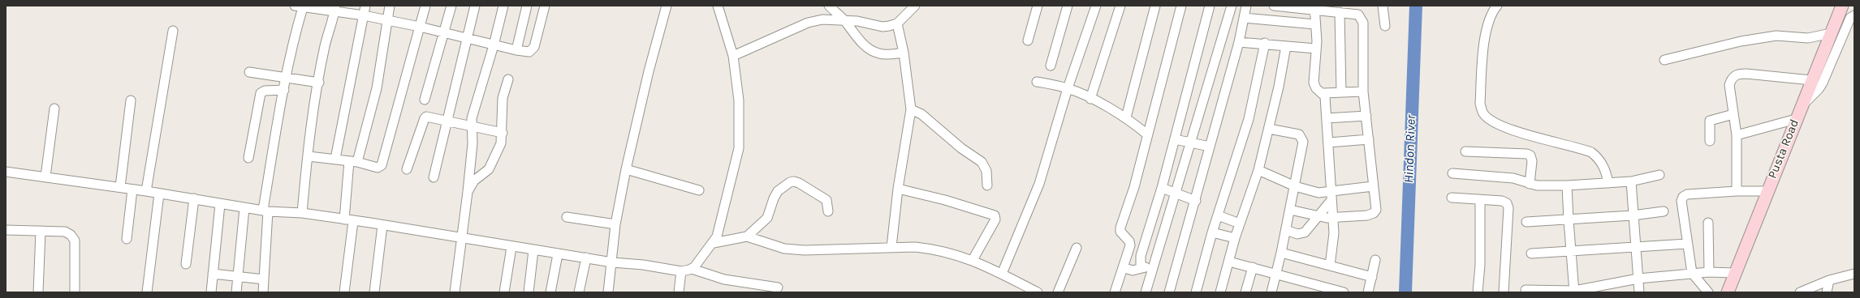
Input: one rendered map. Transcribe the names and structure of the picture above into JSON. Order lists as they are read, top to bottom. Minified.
{"streets":{"street":["Pusta Road"]},"water":["Hindon River"]}
